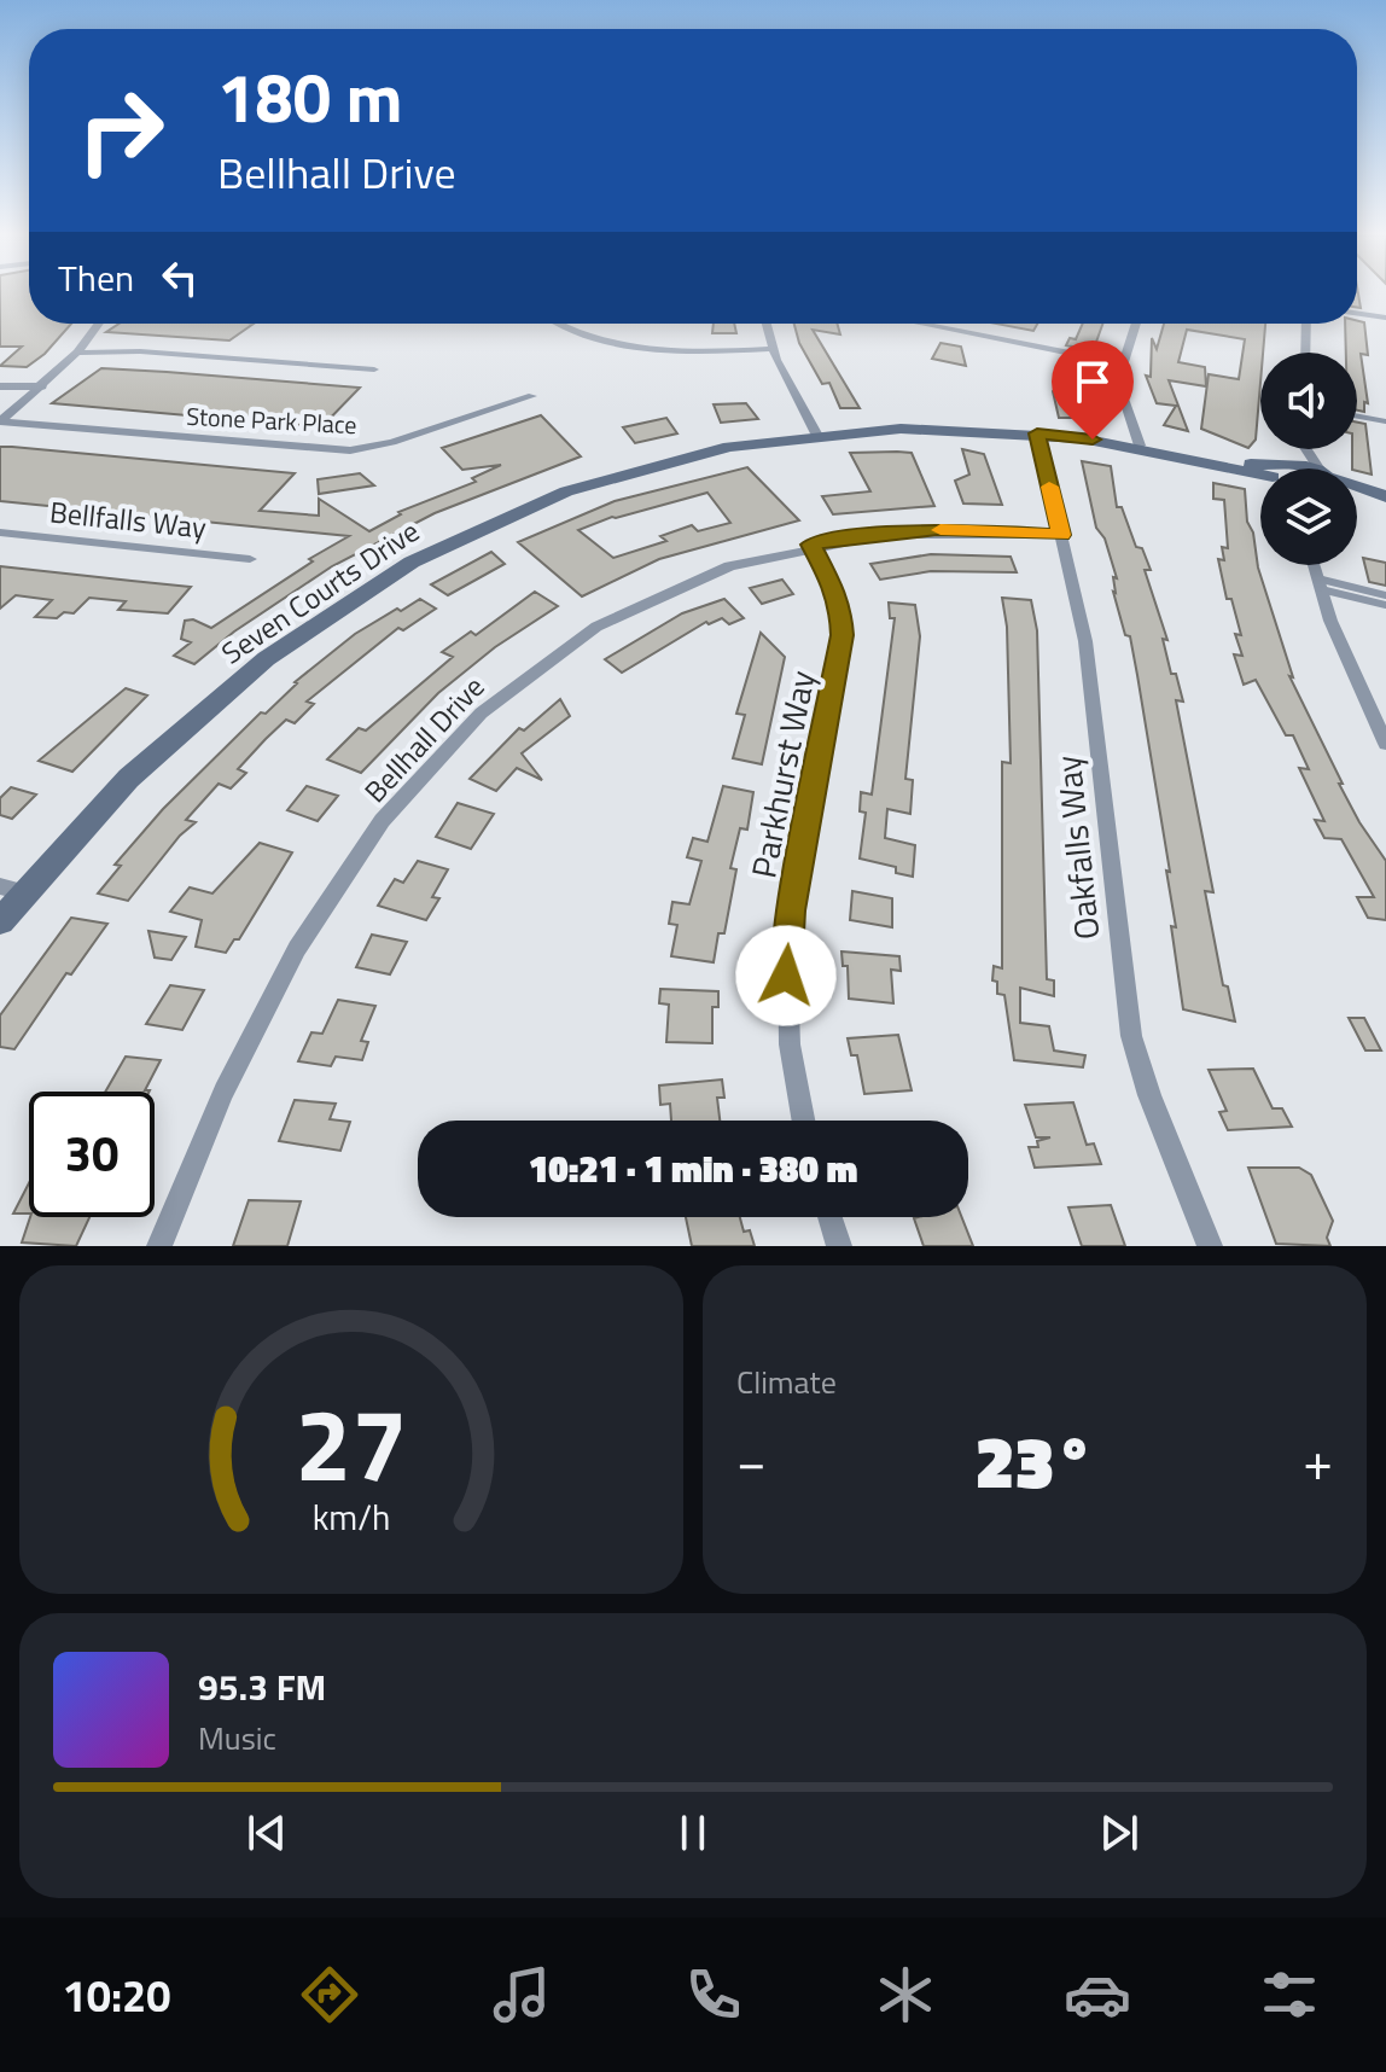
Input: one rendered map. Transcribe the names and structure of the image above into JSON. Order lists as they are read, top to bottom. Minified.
{"streets":{"street":["Stone Park Place","Bellfalls Way","Seven Courts Drive","Bellhall Drive","Parkhurst Way","Oakfalls Way"]},"crossings":[["Seven Courts Drive","Oakfalls Way"],["Bellhall Drive","Parkhurst Way"],["Bellhall Drive","Oakfalls Way"]],"page":{"turn":["180 m","Bellhall Drive"],"then":"Then","limit":"30","trip":"10:21 · 1 min · 380 m","tile":"Climate","heat":["−","23°","+"],"song":["95.3 FM","Music"],"tabs":"10:20","gauge":["27","km/h"]}}
